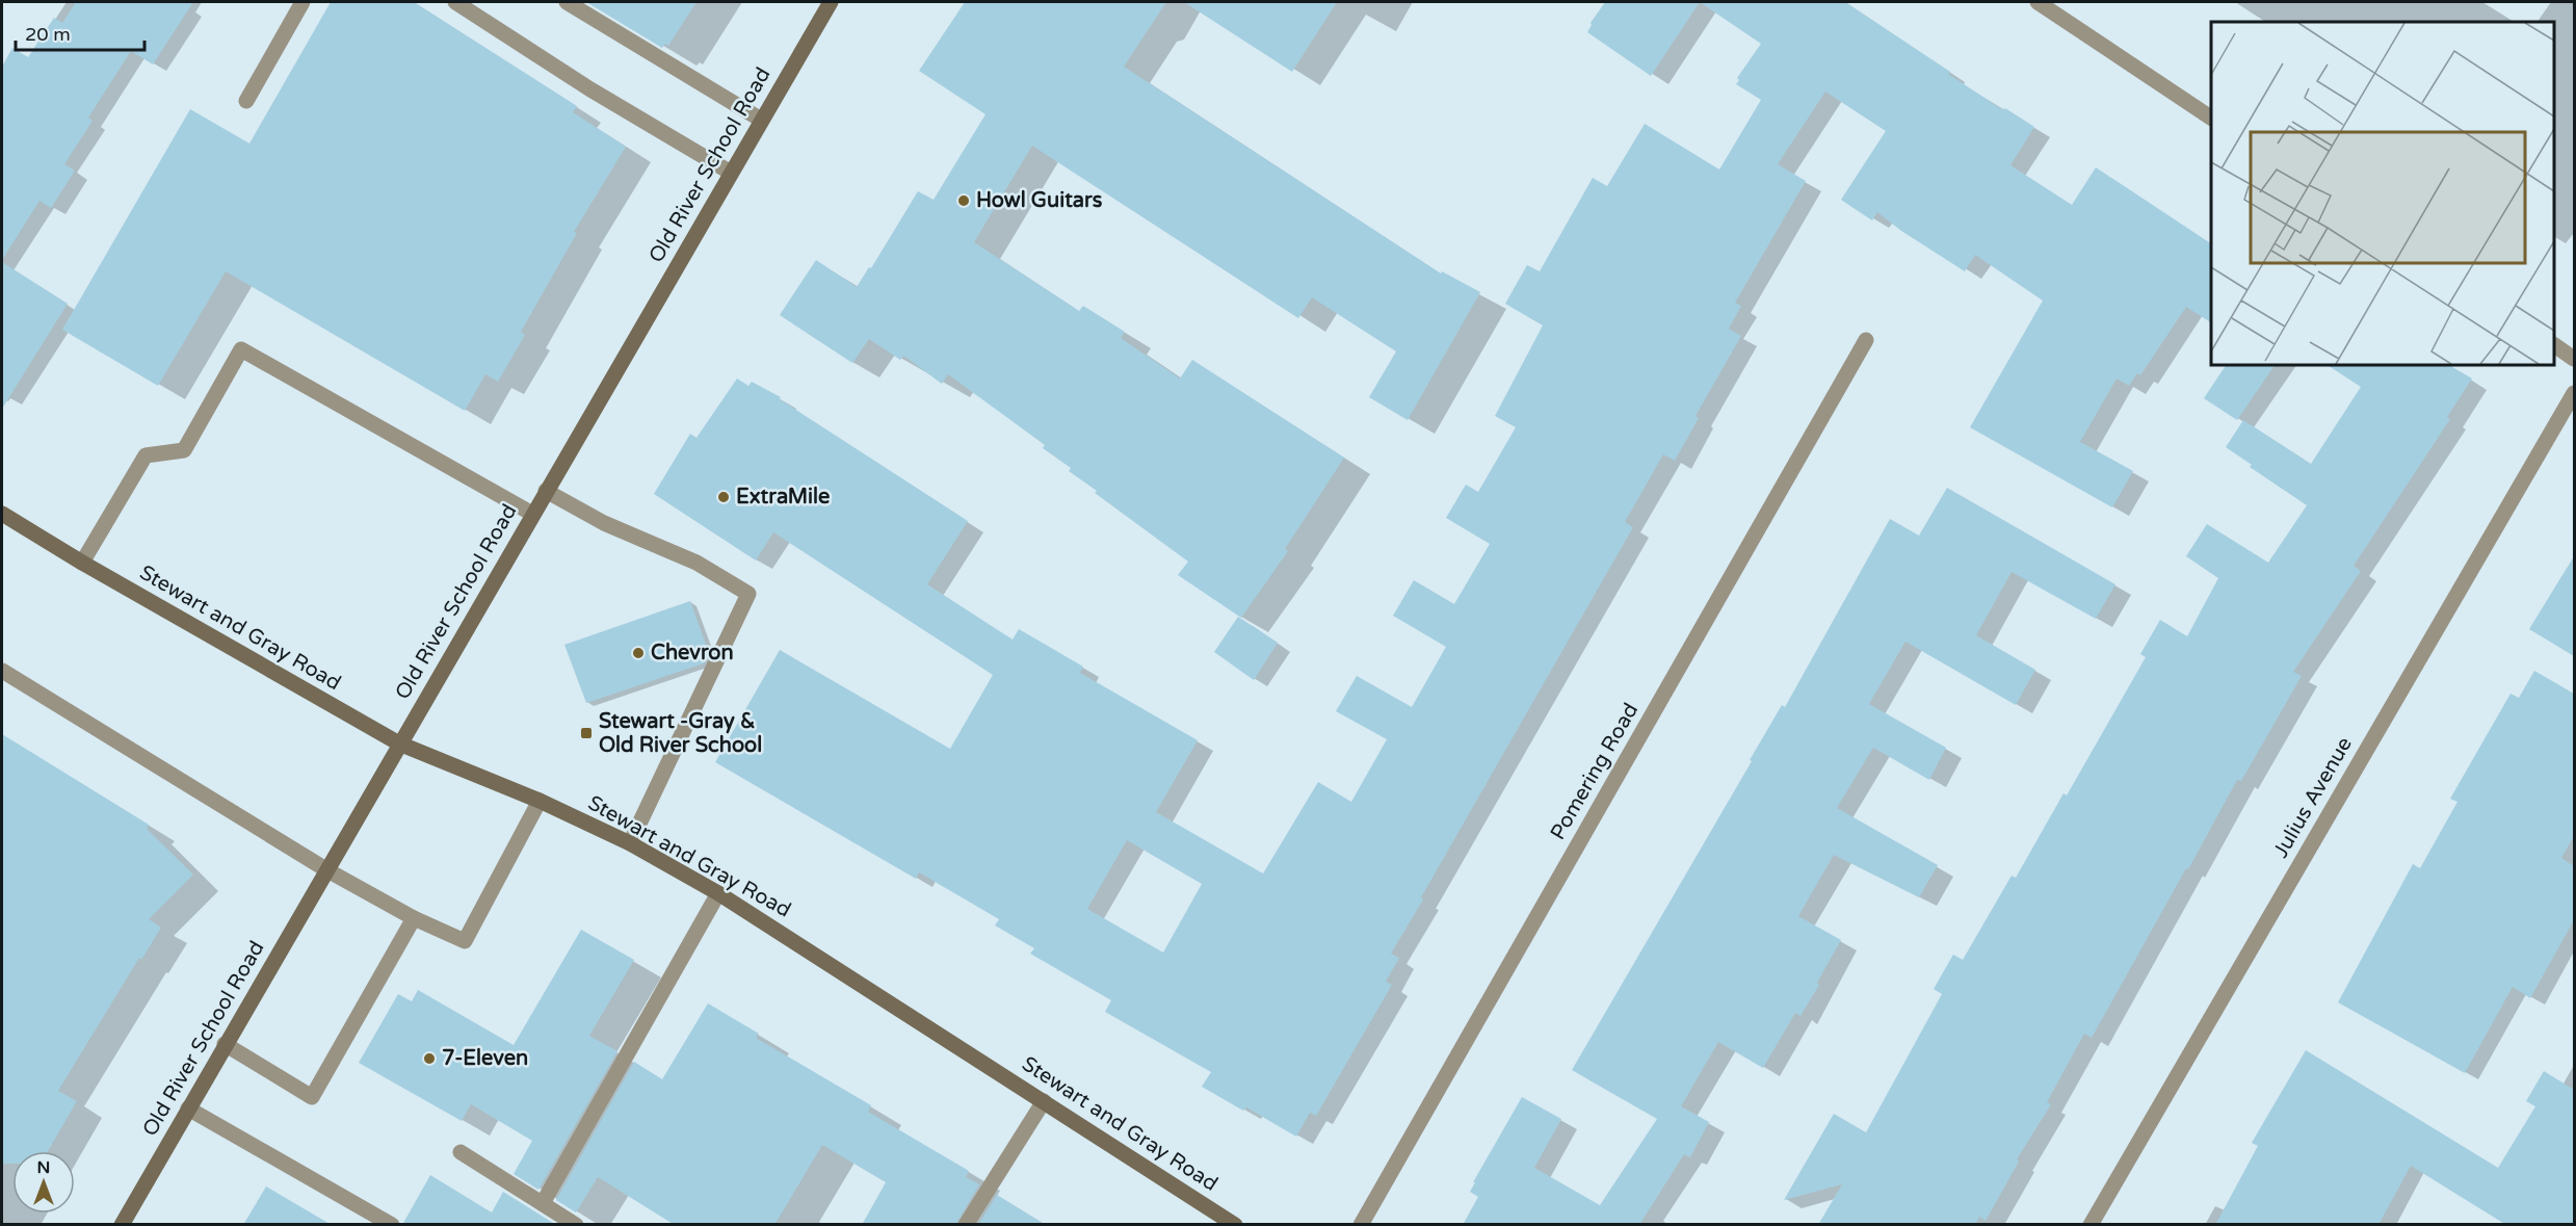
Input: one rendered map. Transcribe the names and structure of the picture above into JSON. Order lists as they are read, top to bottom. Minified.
{"streets":{"main road":["Old River School Road","Stewart and Gray Road"],"street":["Pomering Road","Julius Avenue"]},"crossings":[["Old River School Road","Stewart and Gray Road"]],"places":{"other":["Howl Guitars","ExtraMile","Chevron","7-Eleven"],"transit":["Stewart -Gray & Old River School"]},"scale_bar":"20 m","north":"top"}
